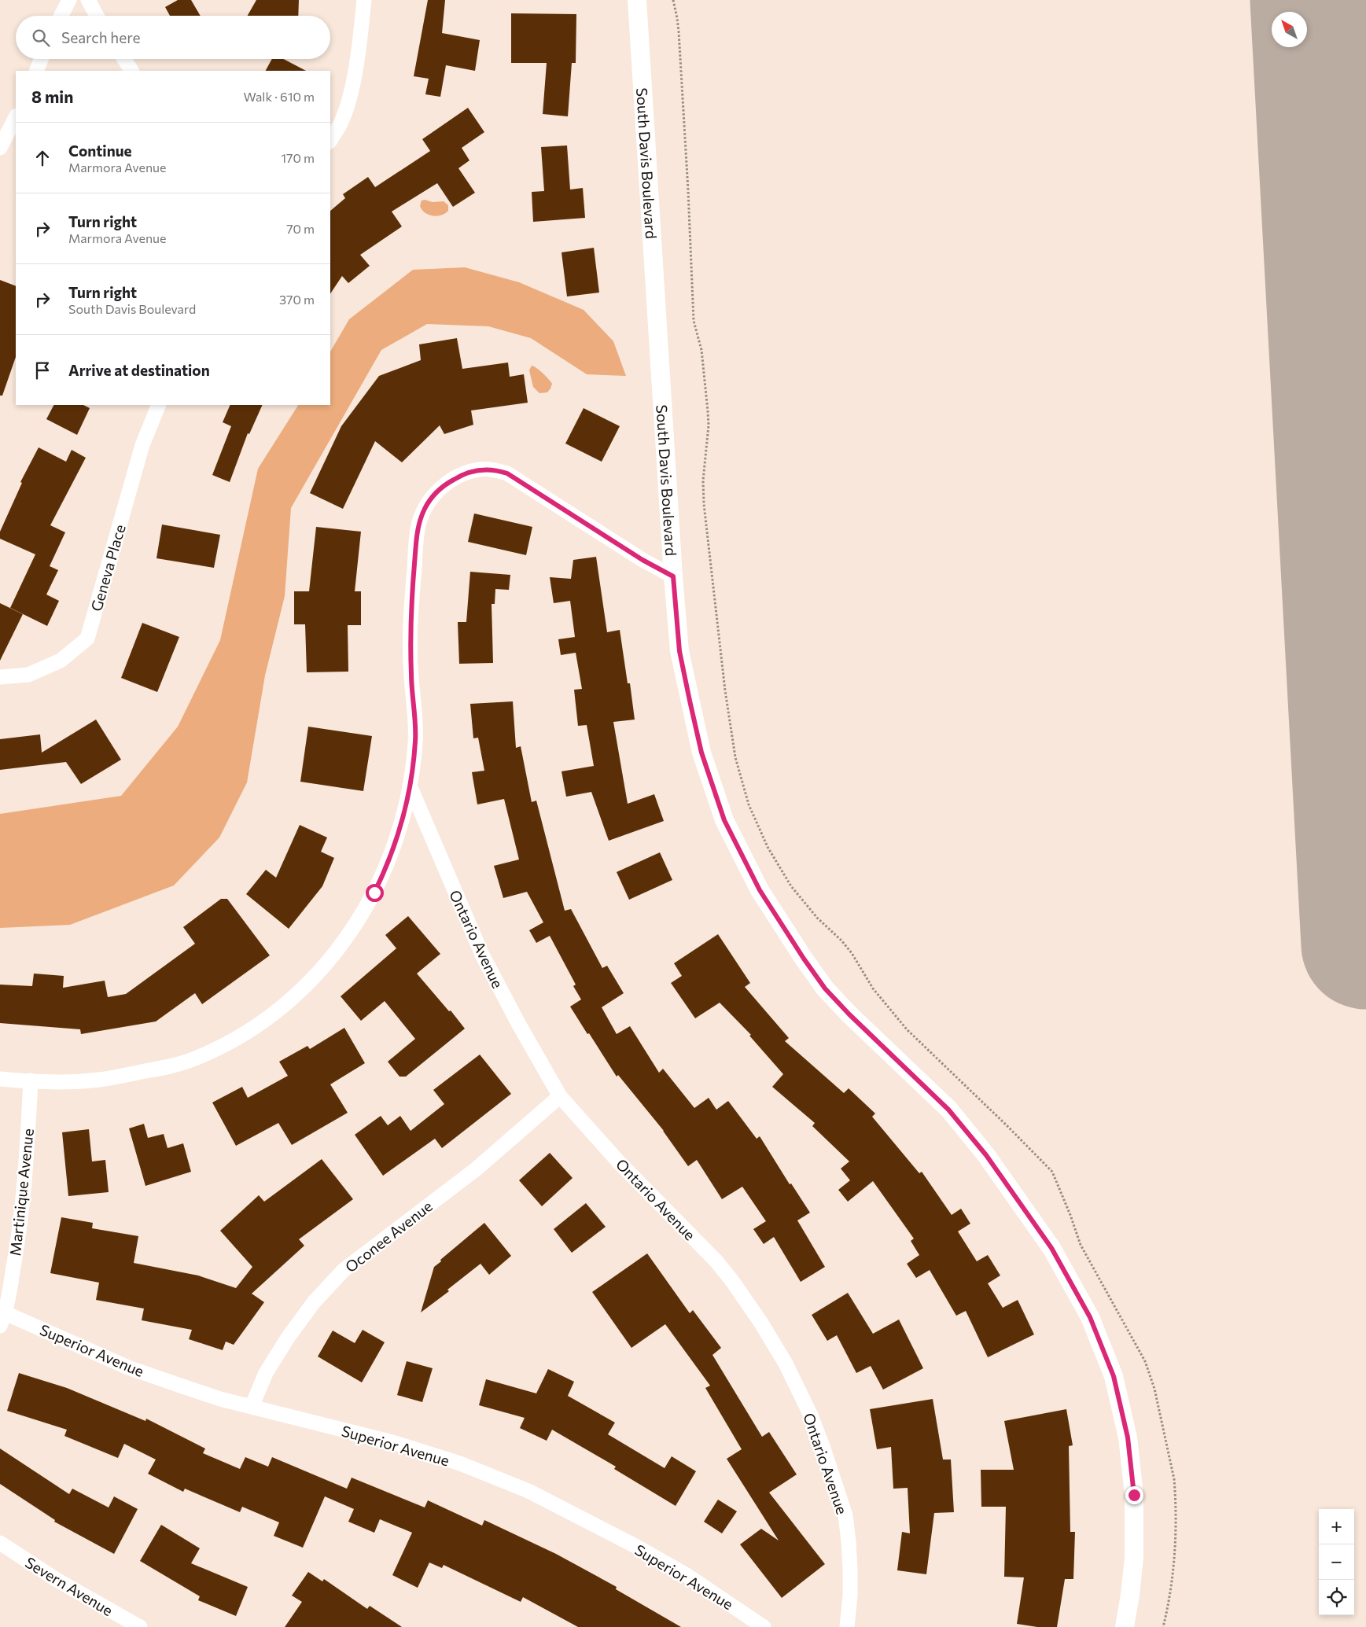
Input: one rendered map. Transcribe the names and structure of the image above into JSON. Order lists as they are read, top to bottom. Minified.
{"streets":{"street":["South Davis Boulevard","Geneva Place","Ontario Avenue","Martinique Avenue","Oconee Avenue","Superior Avenue","Severn Avenue"]},"crossings":[["Ontario Avenue","Oconee Avenue"],["Martinique Avenue","Superior Avenue"],["Oconee Avenue","Superior Avenue"]],"north":"top left","page":{"search":"Search here","heading":["8 min","Walk · 610 m"],"list":[["Continue","Marmora Avenue","170 m"],["Turn right","Marmora Avenue","70 m"],["Turn right","South Davis Boulevard","370 m"],"Arrive at destination"],"map_buttons":["+","−"]}}
